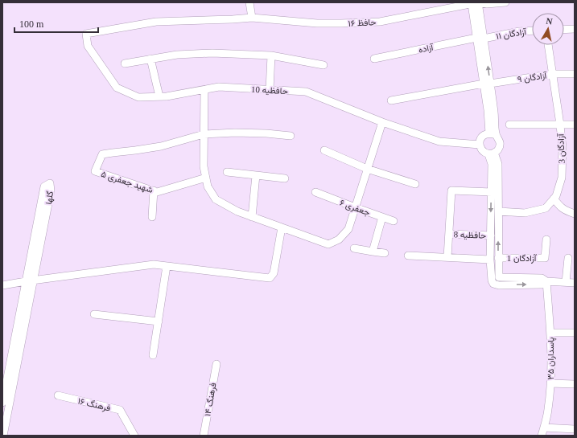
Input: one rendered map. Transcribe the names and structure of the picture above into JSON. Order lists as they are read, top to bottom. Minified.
{"streets":{"street":["حافظ ۱۶","آزادگان ۱۱","آزاده","آزادگان ۹","حافظیه 10","آزادگان 3","شهید جعفری ۵","گلها","جعفری ۶","حافظیه 8","آزادگان 1","پاسداران ۳۵","فرهنگ ۱۴","فرهنگ ۱۶"]},"crossings":[["حافظ ۱۶","حافظیه 10"],["آزادگان ۱۱","آزاده"],["آزادگان ۹","آزادگان 3"]],"scale_bar":"100 m","north":"top"}
